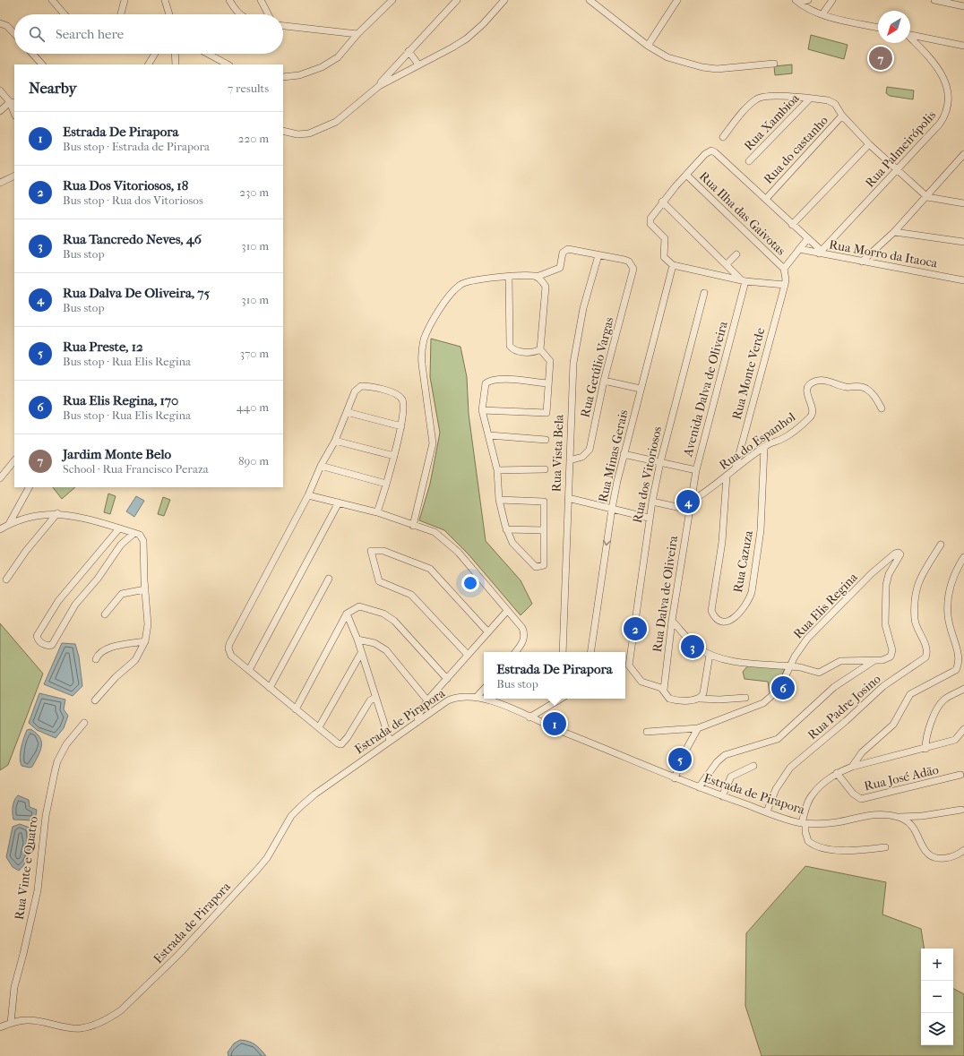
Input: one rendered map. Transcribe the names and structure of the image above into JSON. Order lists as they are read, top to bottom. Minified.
{"streets":{"street":["Rua Xambioa","Rua Palmeirópolis","Rua do castanho","Rua Ilha das Gaivotas","Rua Morro da Itaoca","Rua Getúlio Vargas","Rua Monte Verde","Avenida Dalva de Oliveira","Rua do Espanhol","Rua Vista Bela","Rua Minas Gerais","Rua dos Vitoriosos","Rua Cazuza","Rua Dalva de Oliveira","Rua Elis Regina","Rua Padre Josino","Estrada de Pirapora","Rua José Adão","Rua Vinte e Quatro"]},"crossings":[["Rua Palmeirópolis","Rua Morro da Itaoca"],["Rua Ilha das Gaivotas","Rua Monte Verde"],["Rua Getúlio Vargas","Rua Vista Bela"],["Rua Monte Verde","Rua do Espanhol"],["Avenida Dalva de Oliveira","Rua do Espanhol"],["Avenida Dalva de Oliveira","Rua Dalva de Oliveira"],["Rua do Espanhol","Rua Cazuza"],["Rua do Espanhol","Rua Dalva de Oliveira"],["Rua Padre Josino","Estrada de Pirapora"],["Estrada de Pirapora","Rua Vinte e Quatro"]],"one_way":["Rua Minas Gerais"],"north":"bottom left","page":{"search":"Search here","pins":["7","4","2","3","6","1","5"],"heading":["Nearby","7 results"],"list":[{"mark":"1","name":"Estrada De Pirapora","note":"Bus stop · Estrada de Pirapora","value":"220 m"},{"mark":"2","name":"Rua Dos Vitoriosos, 18","note":"Bus stop · Rua dos Vitoriosos","value":"230 m"},{"mark":"3","name":"Rua Tancredo Neves, 46","note":"Bus stop","value":"310 m"},{"mark":"4","name":"Rua Dalva De Oliveira, 75","note":"Bus stop","value":"310 m"},{"mark":"5","name":"Rua Preste, 12","note":"Bus stop · Rua Elis Regina","value":"370 m"},{"mark":"6","name":"Rua Elis Regina, 170","note":"Bus stop · Rua Elis Regina","value":"440 m"},{"mark":"7","name":"Jardim Monte Belo","note":"School · Rua Francisco Peraza","value":"890 m"}],"popup":["Estrada De Pirapora","Bus stop"],"map_buttons":["+","−"]}}
